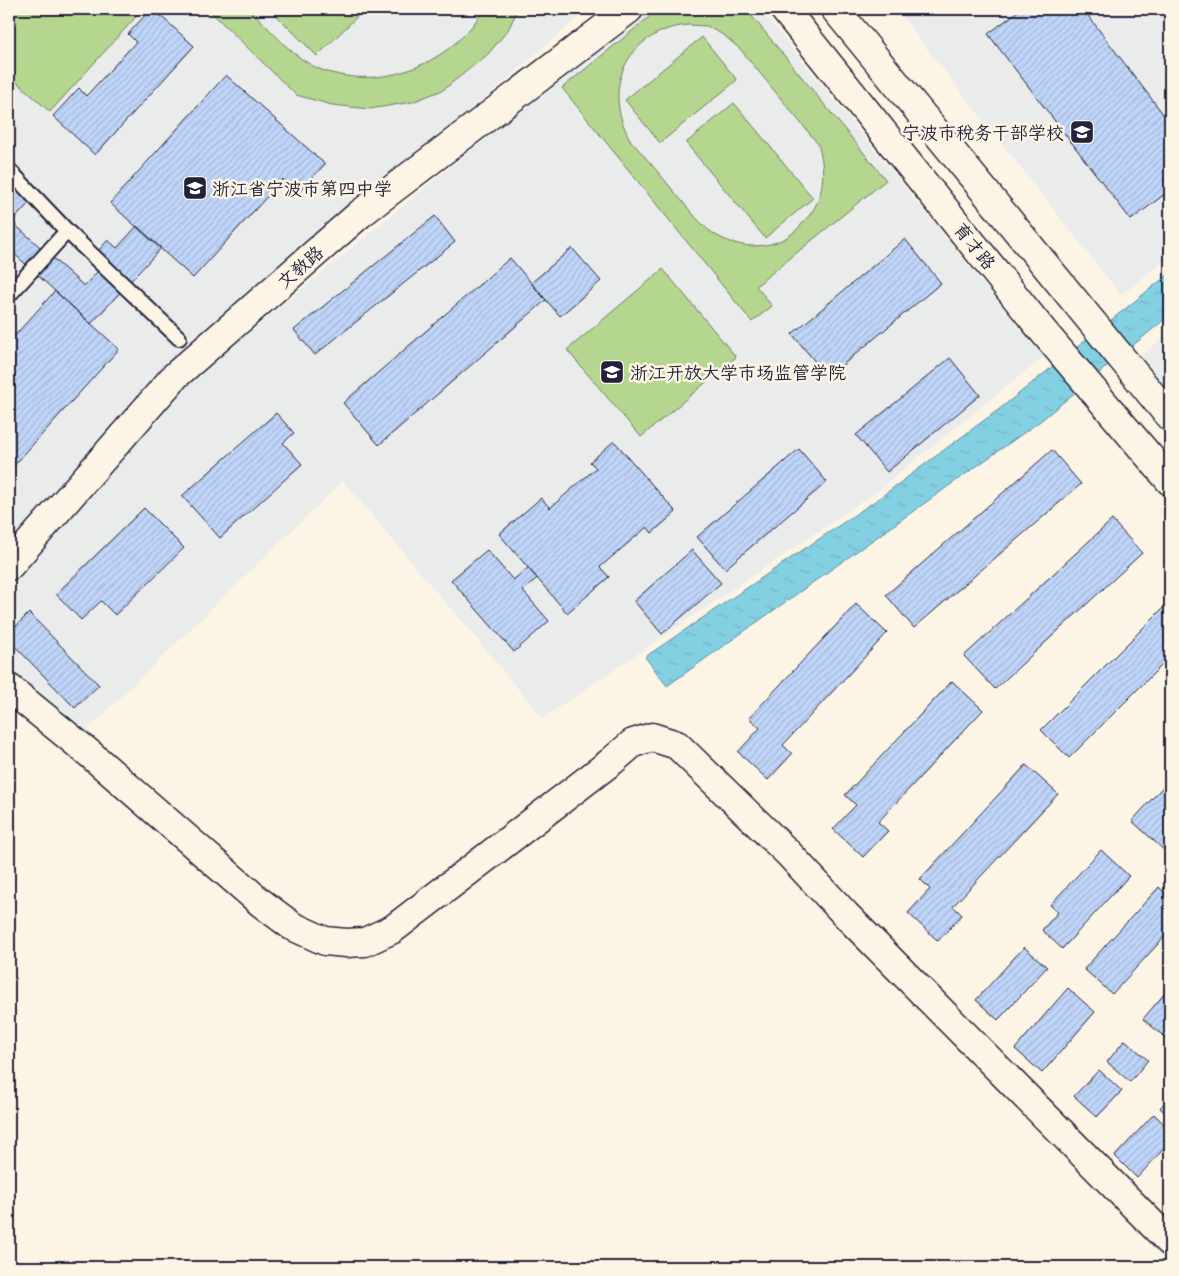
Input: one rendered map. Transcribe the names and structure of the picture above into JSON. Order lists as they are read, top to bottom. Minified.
{"streets":{"street":["育才路","文教路"]},"places":{"school or university":["宁波市税务干部学校","浙江省宁波市第四中学","浙江开放大学市场监管学院"]}}
